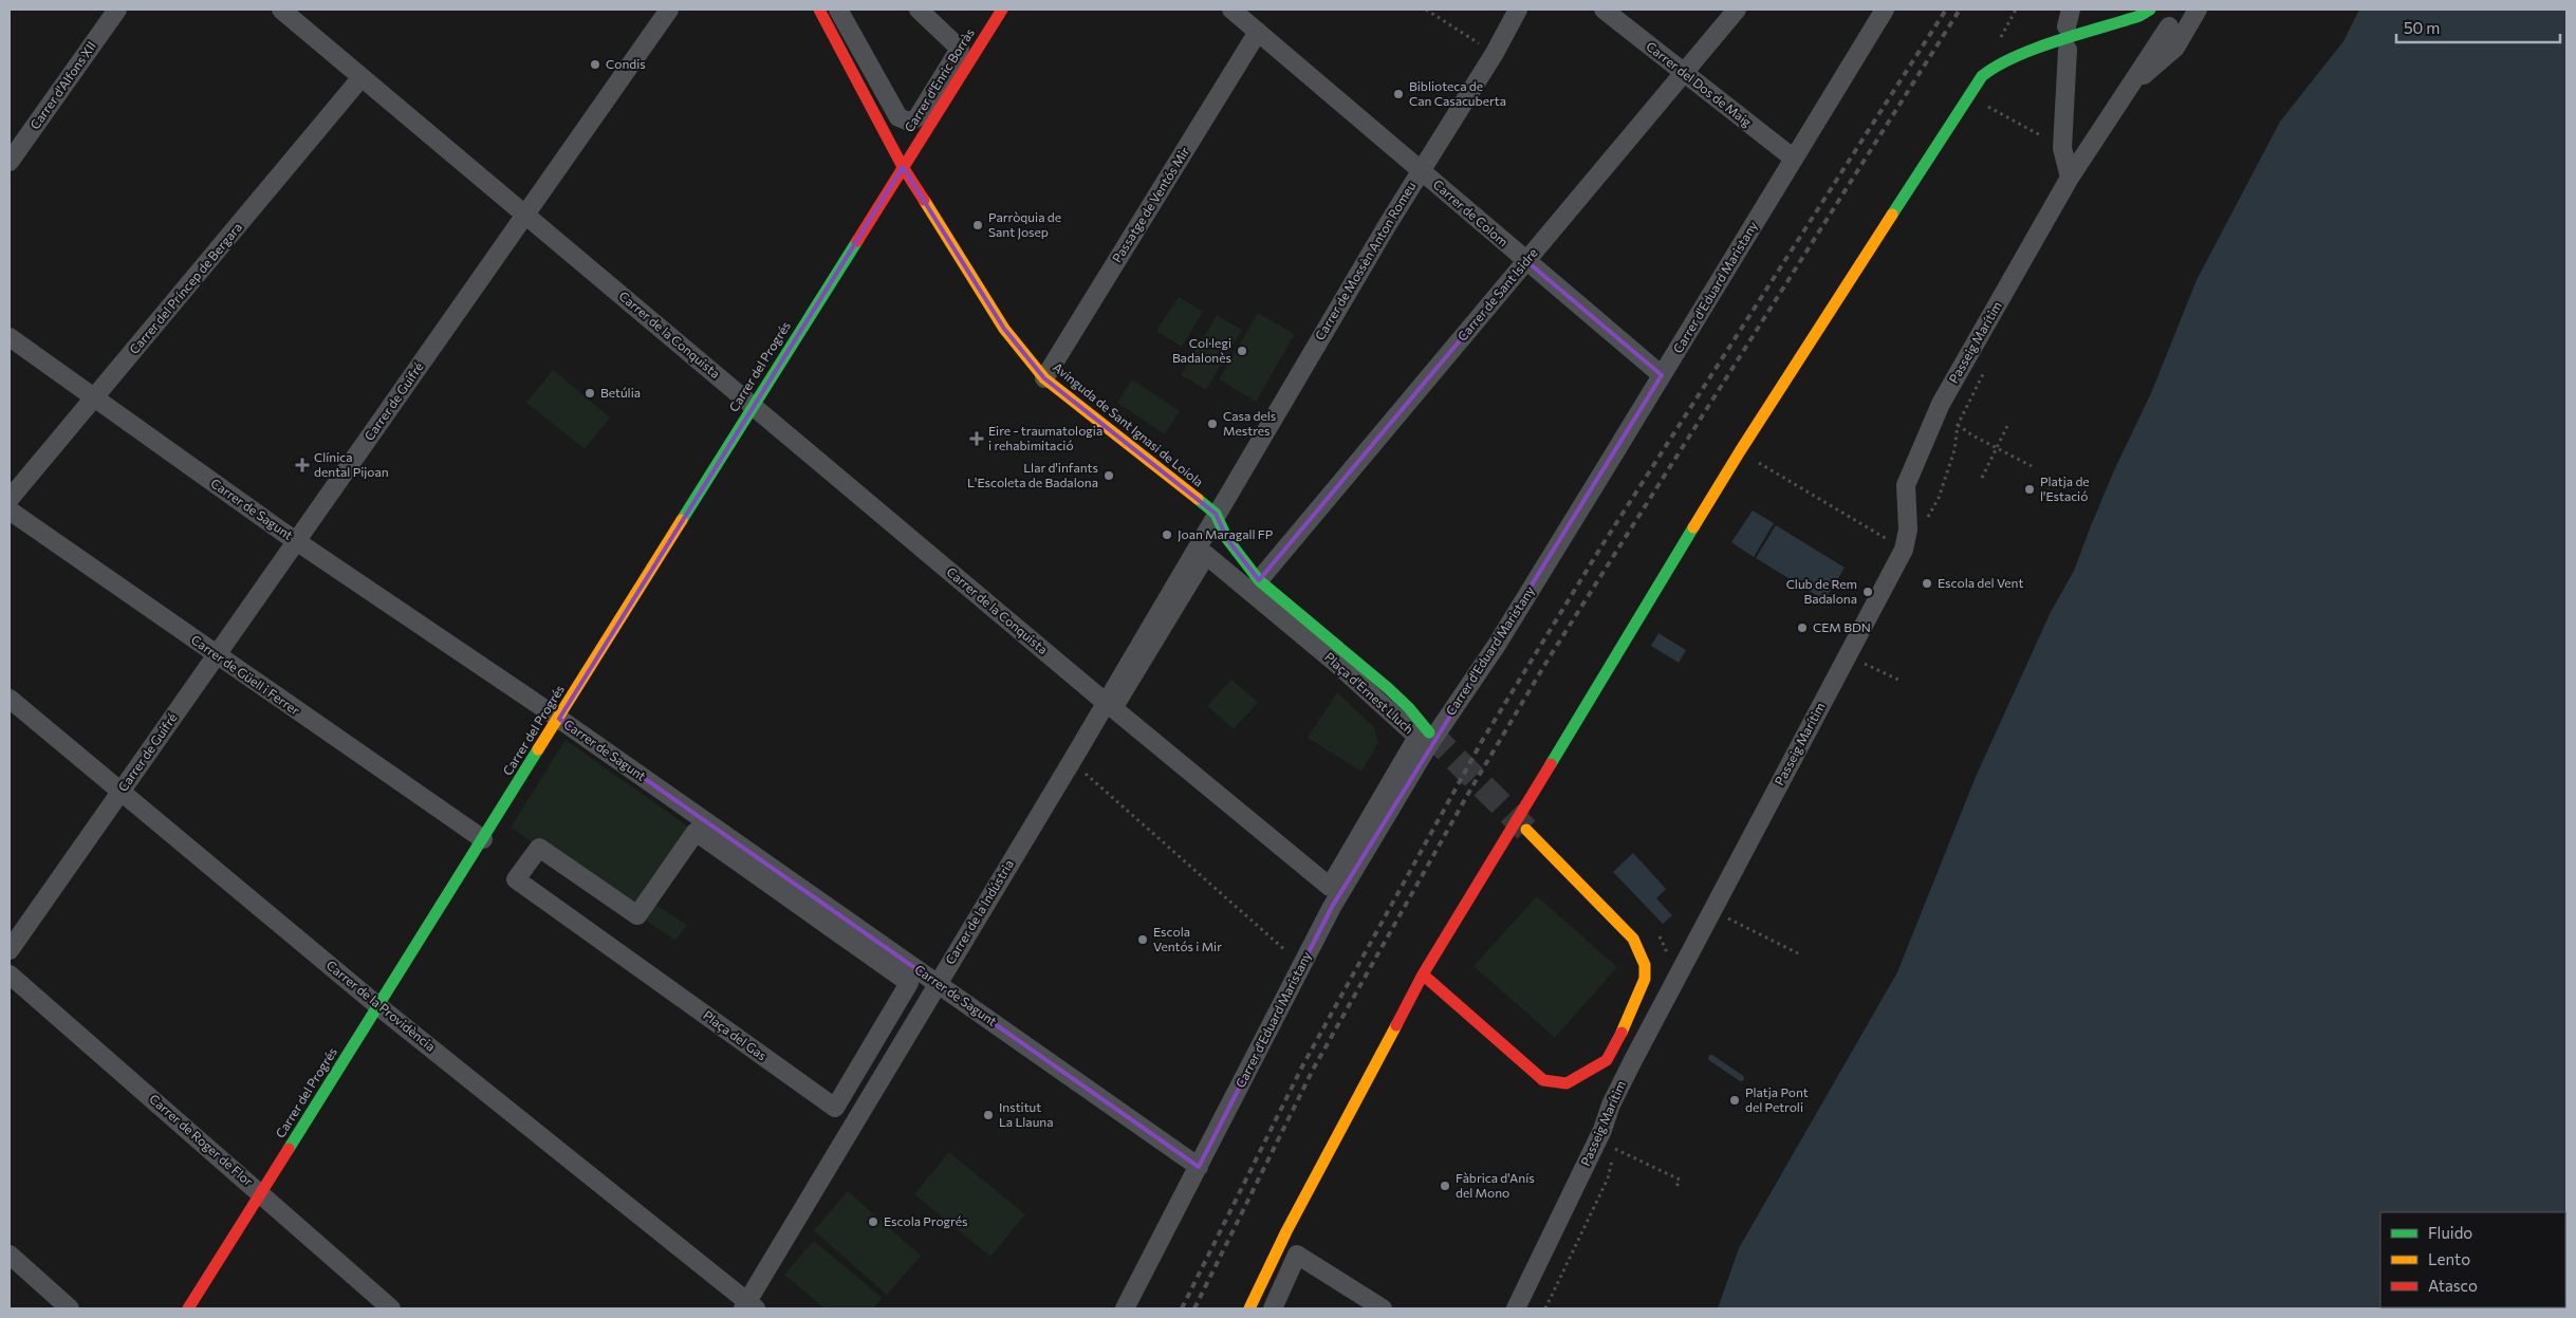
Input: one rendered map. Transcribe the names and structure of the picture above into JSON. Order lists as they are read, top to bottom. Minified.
{"streets":{"street":["Carrer d'Enric Borràs","Carrer del Dos de Maig","Carrer d'Alfons XII","Passatge de Ventós Mir","Carrer de Colom","Carrer de Mossèn Anton Romeu","Carrer d'Eduard Maristany","Carrer del Príncep de Bergara","Carrer de Sant Isidre","Carrer de la Conquista","Passeig Marítim","Carrer del Progrés","Carrer de Guifré","Avinguda de Sant Ignasi de Loiola","Carrer de Sagunt","Carrer de Güell i Ferrer","Plaça d'Ernest Lluch","Carrer de la Indústria","Carrer de la Providència","Plaça del Gas","Carrer de Roger de Flor"]},"crossings":[["Carrer d'Enric Borràs","Carrer del Progrés"],["Carrer d'Enric Borràs","Avinguda de Sant Ignasi de Loiola"],["Carrer del Dos de Maig","Carrer d'Eduard Maristany"],["Carrer del Dos de Maig","Carrer de Sant Isidre"],["Passatge de Ventós Mir","Carrer de Colom"],["Passatge de Ventós Mir","Avinguda de Sant Ignasi de Loiola"],["Carrer de Colom","Carrer de Mossèn Anton Romeu"],["Carrer de Colom","Carrer d'Eduard Maristany"],["Carrer de Colom","Carrer de Sant Isidre"],["Carrer de Mossèn Anton Romeu","Avinguda de Sant Ignasi de Loiola"],["Carrer de Mossèn Anton Romeu","Carrer de la Indústria"],["Carrer d'Eduard Maristany","Avinguda de Sant Ignasi de Loiola"],["Carrer d'Eduard Maristany","Carrer de Sagunt"],["Carrer del Príncep de Bergara","Carrer de la Conquista"],["Carrer del Príncep de Bergara","Carrer de Sagunt"],["Carrer de Sant Isidre","Avinguda de Sant Ignasi de Loiola"],["Carrer de la Conquista","Carrer del Progrés"],["Carrer de la Conquista","Carrer de Guifré"],["Carrer de la Conquista","Plaça d'Ernest Lluch"],["Carrer de la Conquista","Carrer de la Indústria"],["Carrer del Progrés","Avinguda de Sant Ignasi de Loiola"],["Carrer del Progrés","Carrer de Sagunt"],["Carrer del Progrés","Carrer de Güell i Ferrer"],["Carrer del Progrés","Carrer de la Providència"],["Carrer del Progrés","Carrer de Roger de Flor"],["Carrer de Guifré","Carrer de Sagunt"],["Carrer de Guifré","Carrer de Güell i Ferrer"],["Carrer de Guifré","Carrer de la Providència"],["Avinguda de Sant Ignasi de Loiola","Carrer de la Indústria"],["Carrer de Sagunt","Carrer de la Indústria"],["Plaça d'Ernest Lluch","Carrer de la Indústria"],["Carrer de la Indústria","Carrer de la Providència"]],"places":{"other":["Condis","Biblioteca de Can Casacuberta","Parròquia de Sant Josep","Col·legi Badalonès","Betúlia","Casa dels Mestres","Llar d'infants L'Escoleta de Badalona","Platja de l'Estació","Joan Maragall FP","Escola del Vent","Club de Rem Badalona","CEM BDN","Escola Ventós i Mir","Platja Pont del Petroli","Institut La Llauna","Fàbrica d'Anís del Mono","Escola Progrés"],"health":["Eire - traumatologia i rehabimitació","Clínica dental Pijoan"]},"legend":["Fluido","Lento","Atasco"],"scale_bar":"50 m"}
